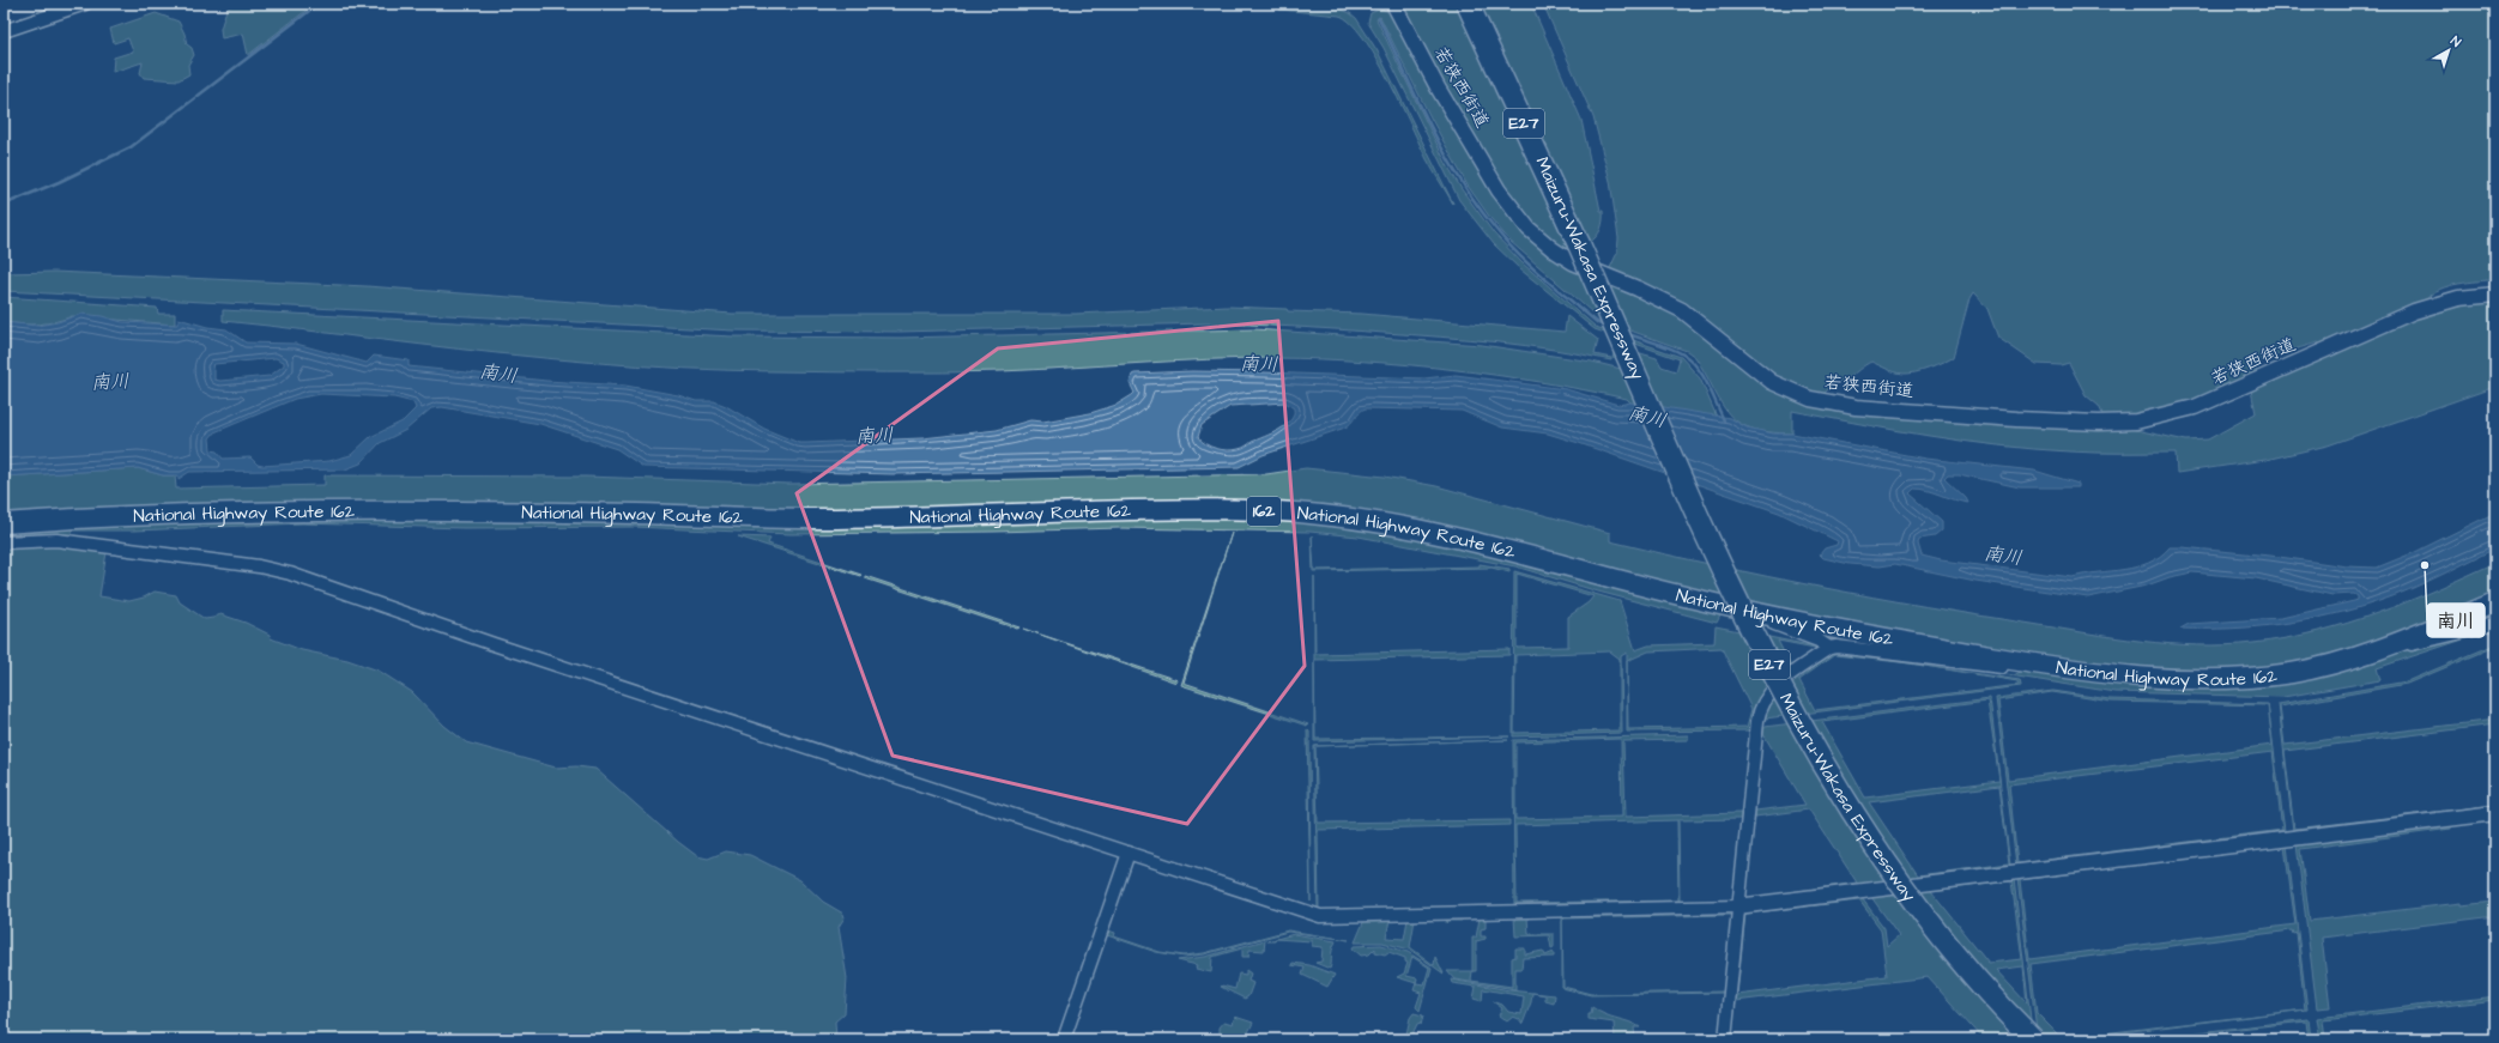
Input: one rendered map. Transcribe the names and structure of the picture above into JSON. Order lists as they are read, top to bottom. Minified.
{"streets":{"highway":["E27","Maizuru-Wakasa Expressway","162","National Highway Route 162"],"street":["若狭西街道"]},"water":["南川"],"places":["南川"],"north":"top right"}
